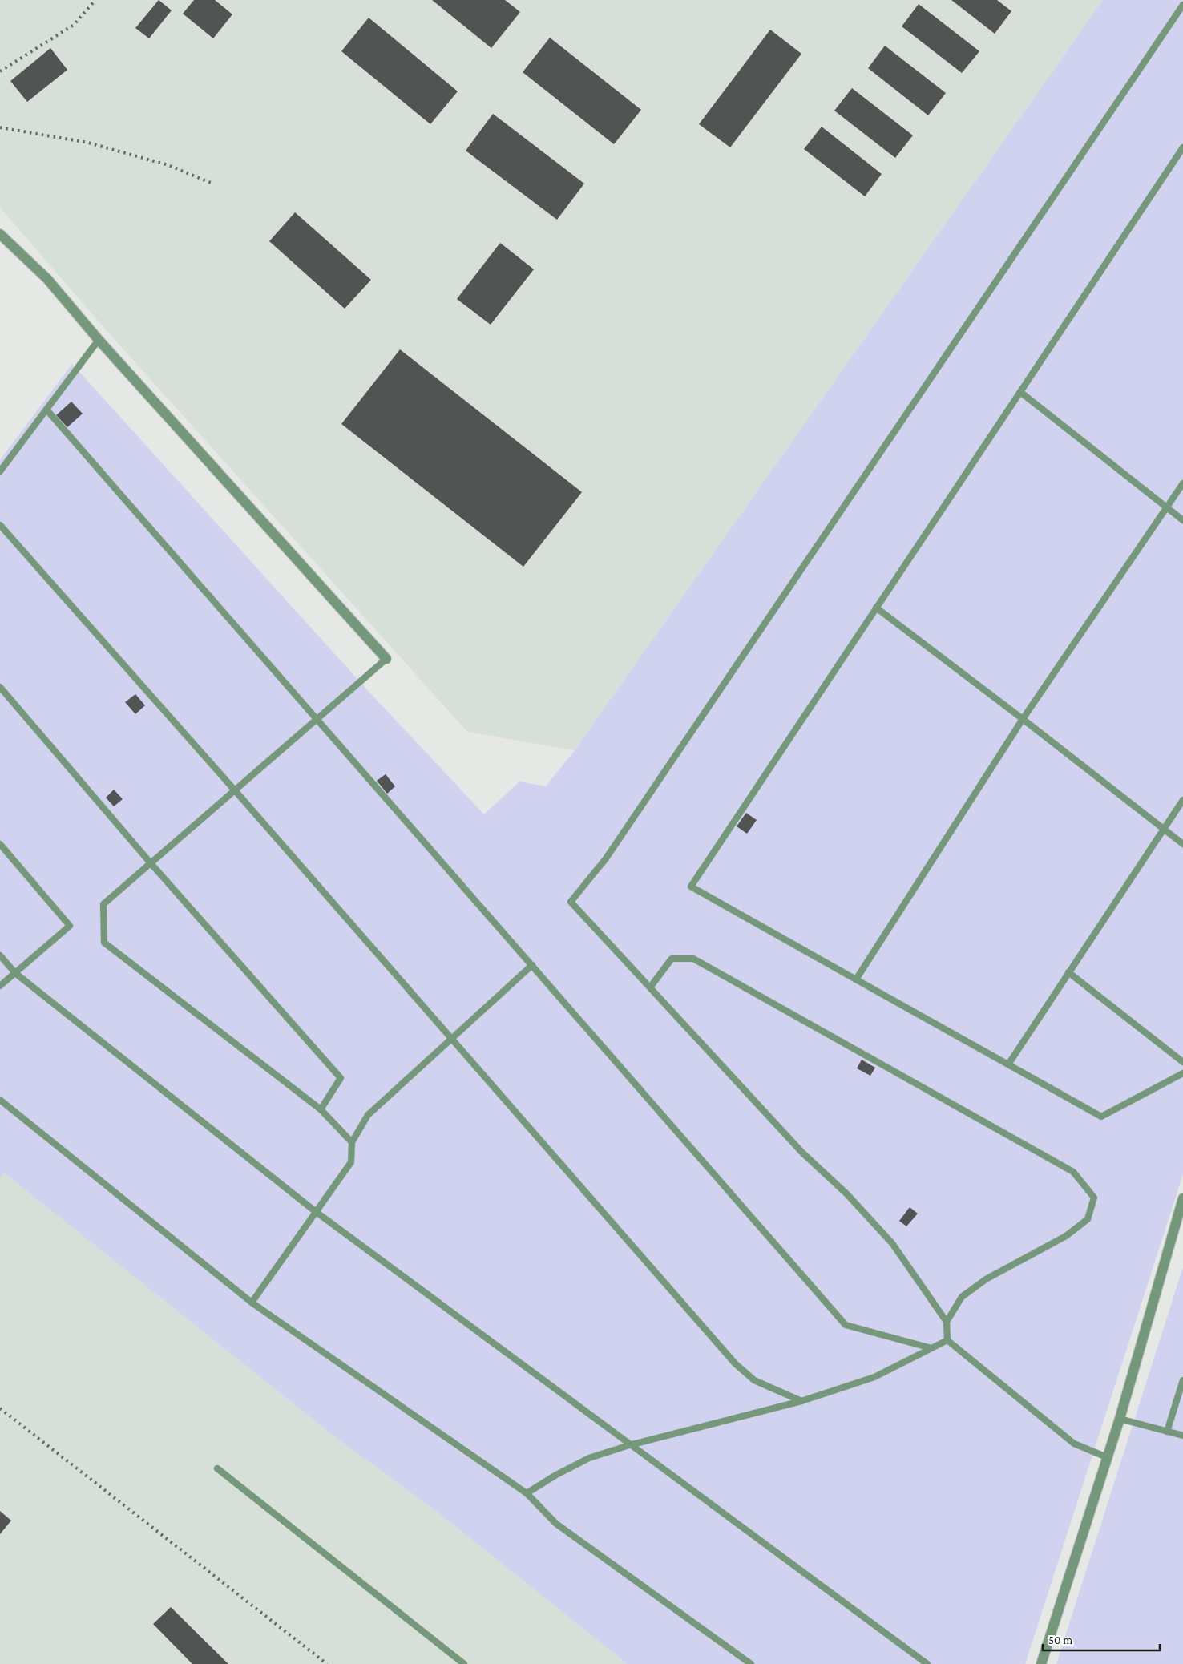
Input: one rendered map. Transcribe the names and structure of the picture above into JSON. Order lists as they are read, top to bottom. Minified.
{"scale_bar":"50 m"}
